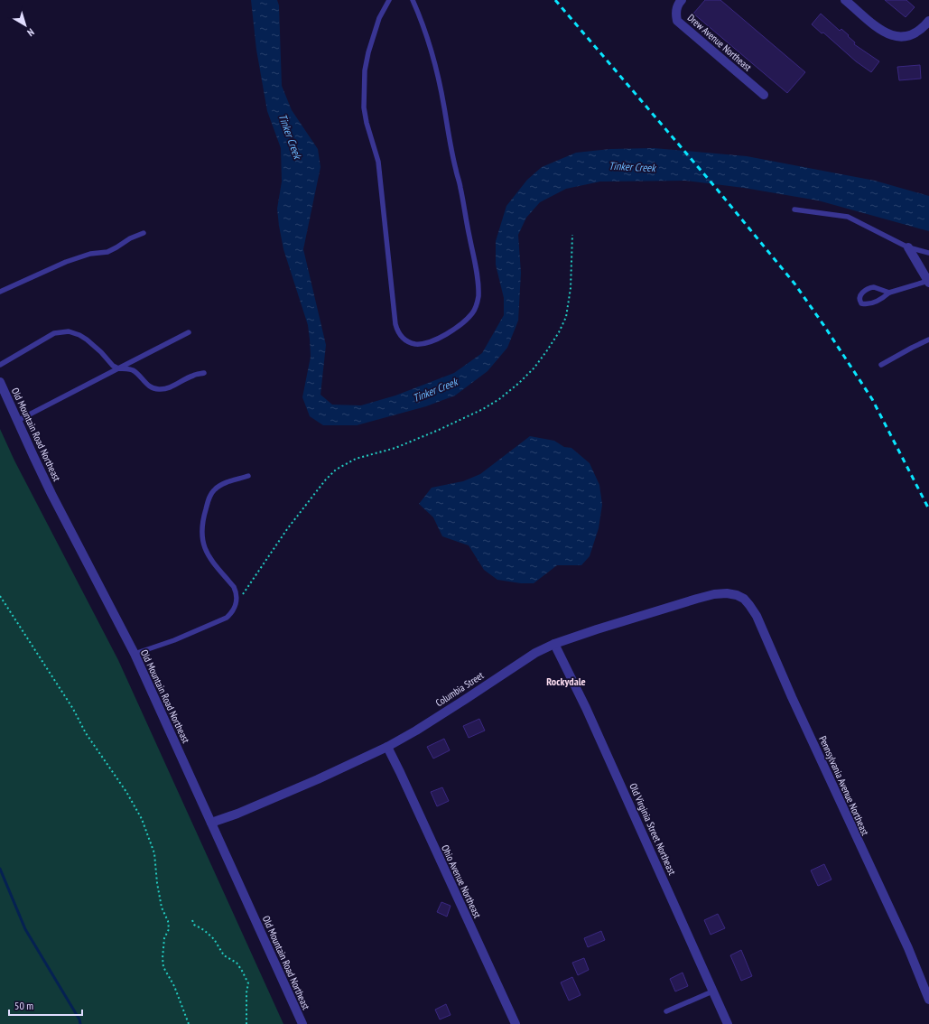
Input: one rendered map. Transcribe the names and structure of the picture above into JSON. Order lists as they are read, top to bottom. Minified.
{"streets":{"street":["Drew Avenue Northeast","Old Mountain Road Northeast","Columbia Street","Pennsylvania Avenue Northeast","Old Virginia Street Northeast","Ohio Avenue Northeast"]},"crossings":[["Old Mountain Road Northeast","Columbia Street"],["Columbia Street","Pennsylvania Avenue Northeast"],["Columbia Street","Old Virginia Street Northeast"],["Columbia Street","Ohio Avenue Northeast"]],"districts":["Rockydale"],"water":["Tinker Creek"],"scale_bar":"50 m","north":"bottom right"}
